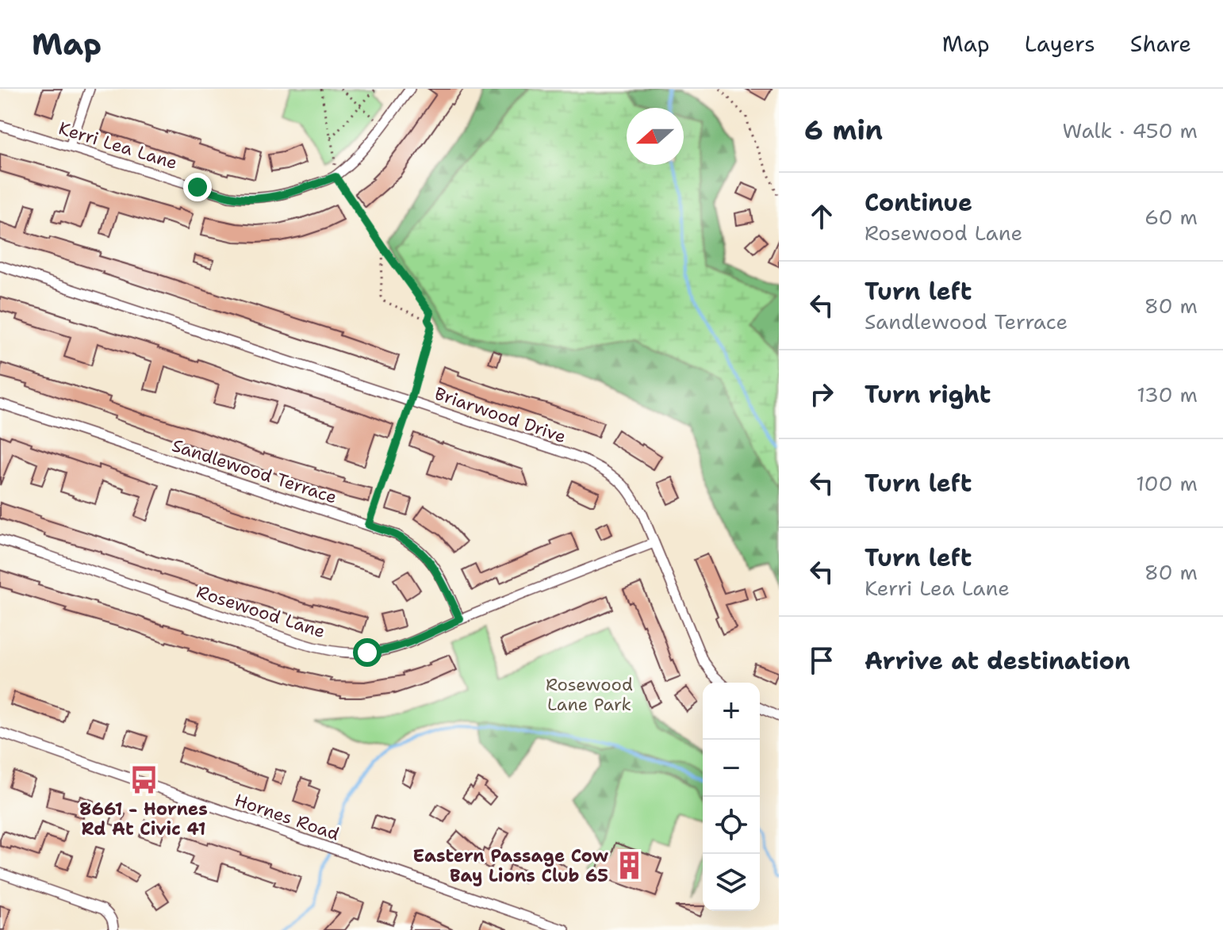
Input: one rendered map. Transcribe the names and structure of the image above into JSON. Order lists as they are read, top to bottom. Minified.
{"streets":{"street":["Kerri Lea Lane","Briarwood Drive","Sandlewood Terrace","Rosewood Lane","Hornes Road"]},"crossings":[["Briarwood Drive","Rosewood Lane"],["Sandlewood Terrace","Rosewood Lane"]],"parks":["Rosewood Lane Park"],"places":{"bus stop":["8661 - Hornes Rd At Civic 41"],"building":["Eastern Passage Cow Bay Lions Club 65"]},"north":"left","page":{"header":"Map","nav":["Map","Layers","Share"],"heading":["6 min","Walk · 450 m"],"list":[["Continue","Rosewood Lane","60 m"],["Turn left","Sandlewood Terrace","80 m"],["Turn right","130 m"],["Turn left","100 m"],["Turn left","Kerri Lea Lane","80 m"],"Arrive at destination"],"map_buttons":["+","−"]}}
